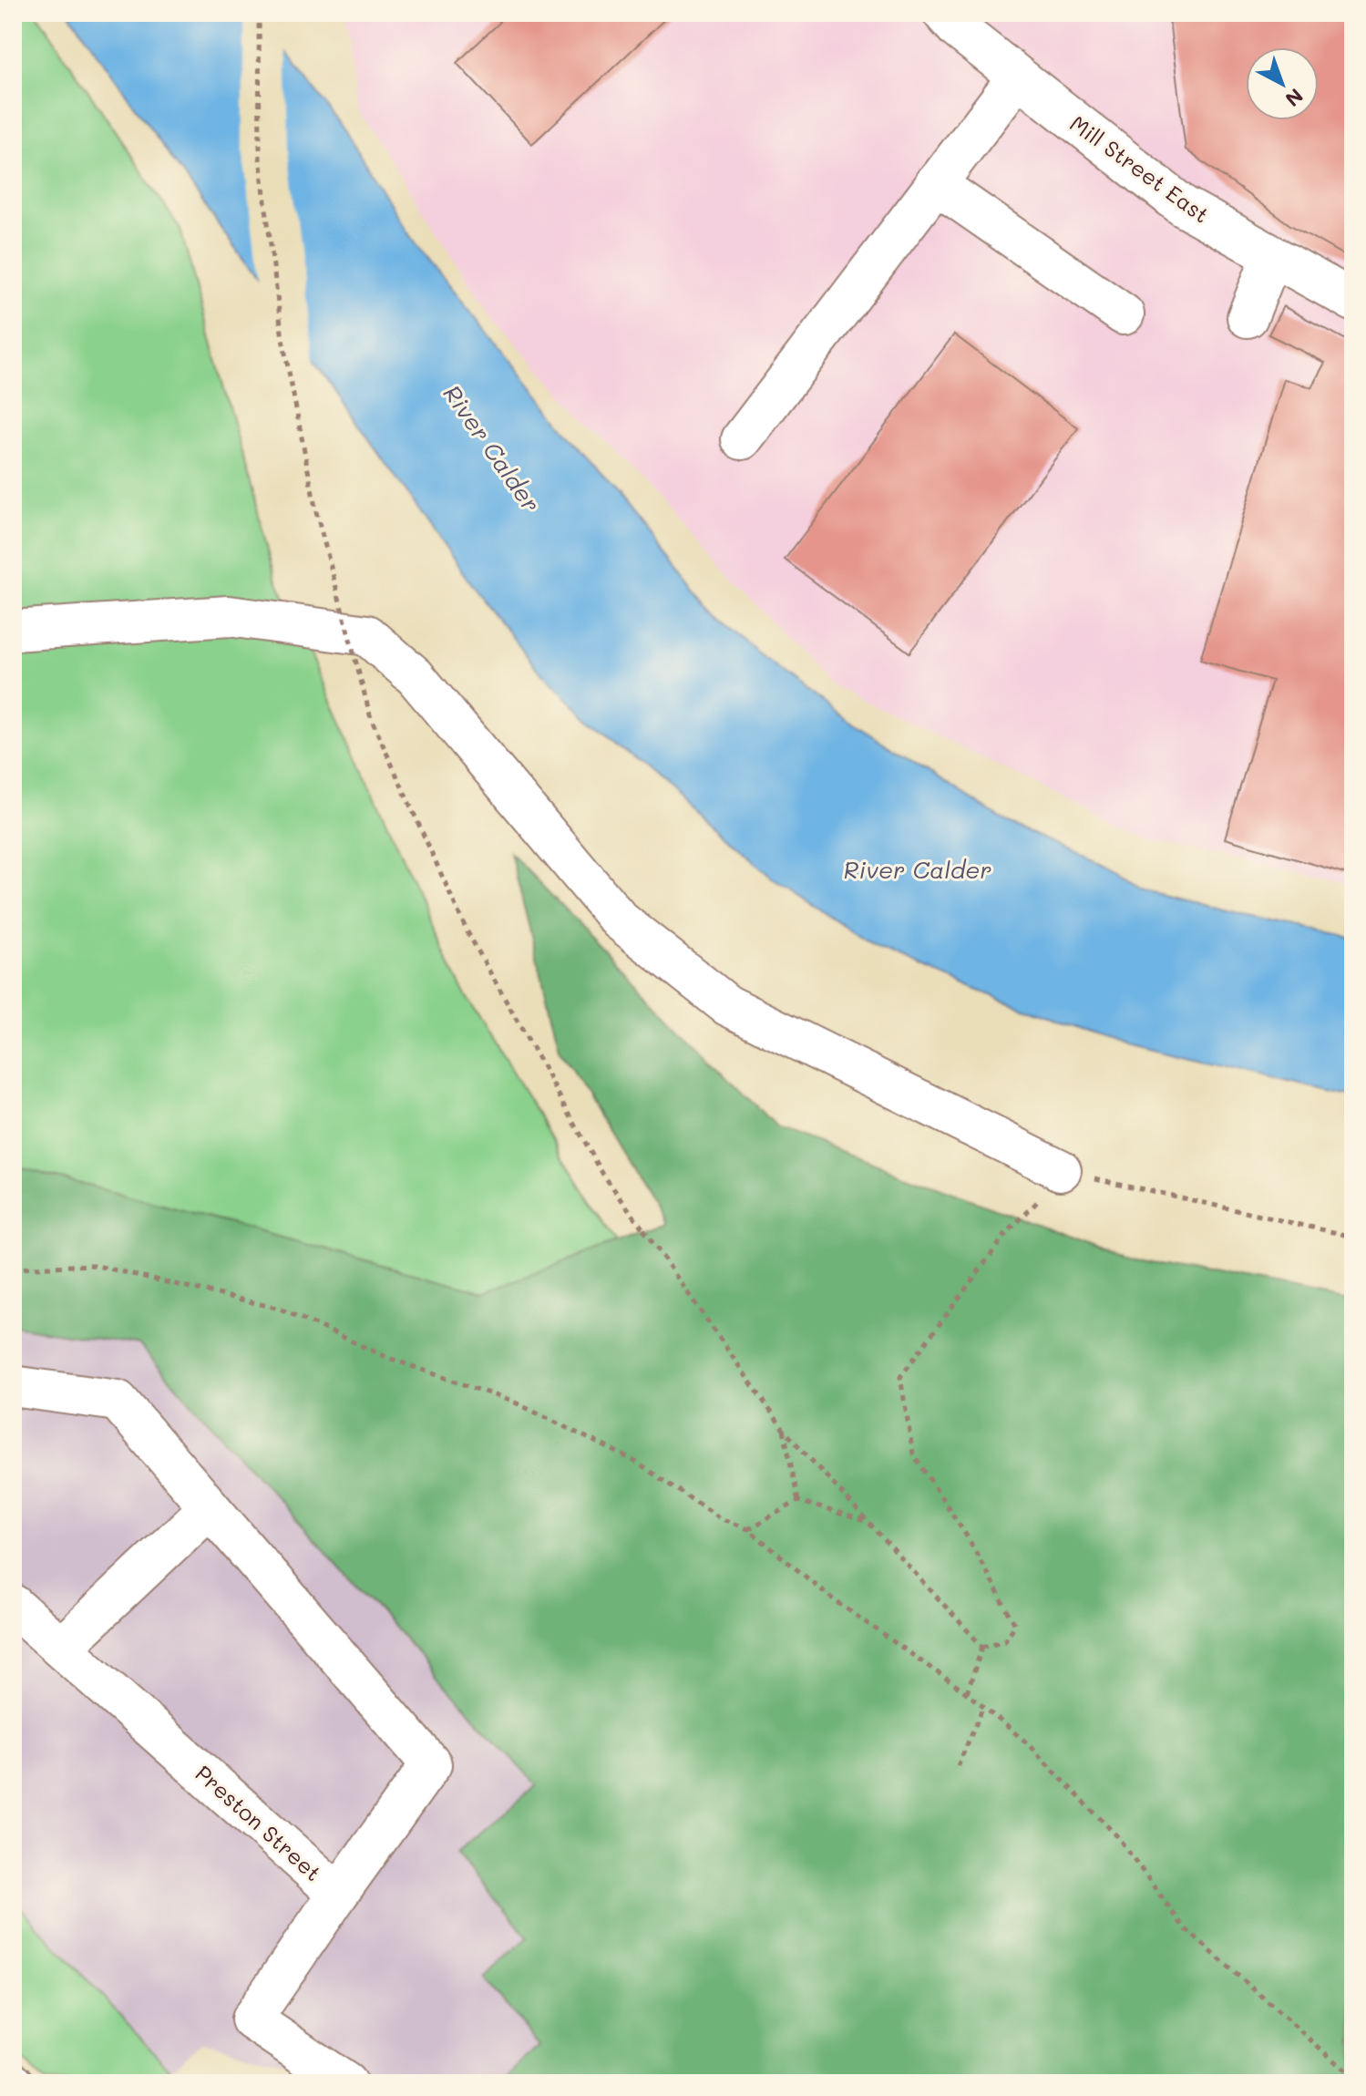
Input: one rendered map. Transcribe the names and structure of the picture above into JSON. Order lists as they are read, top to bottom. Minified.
{"streets":{"street":["Mill Street East","Preston Street"]},"water":["River Calder"],"north":"bottom right"}
